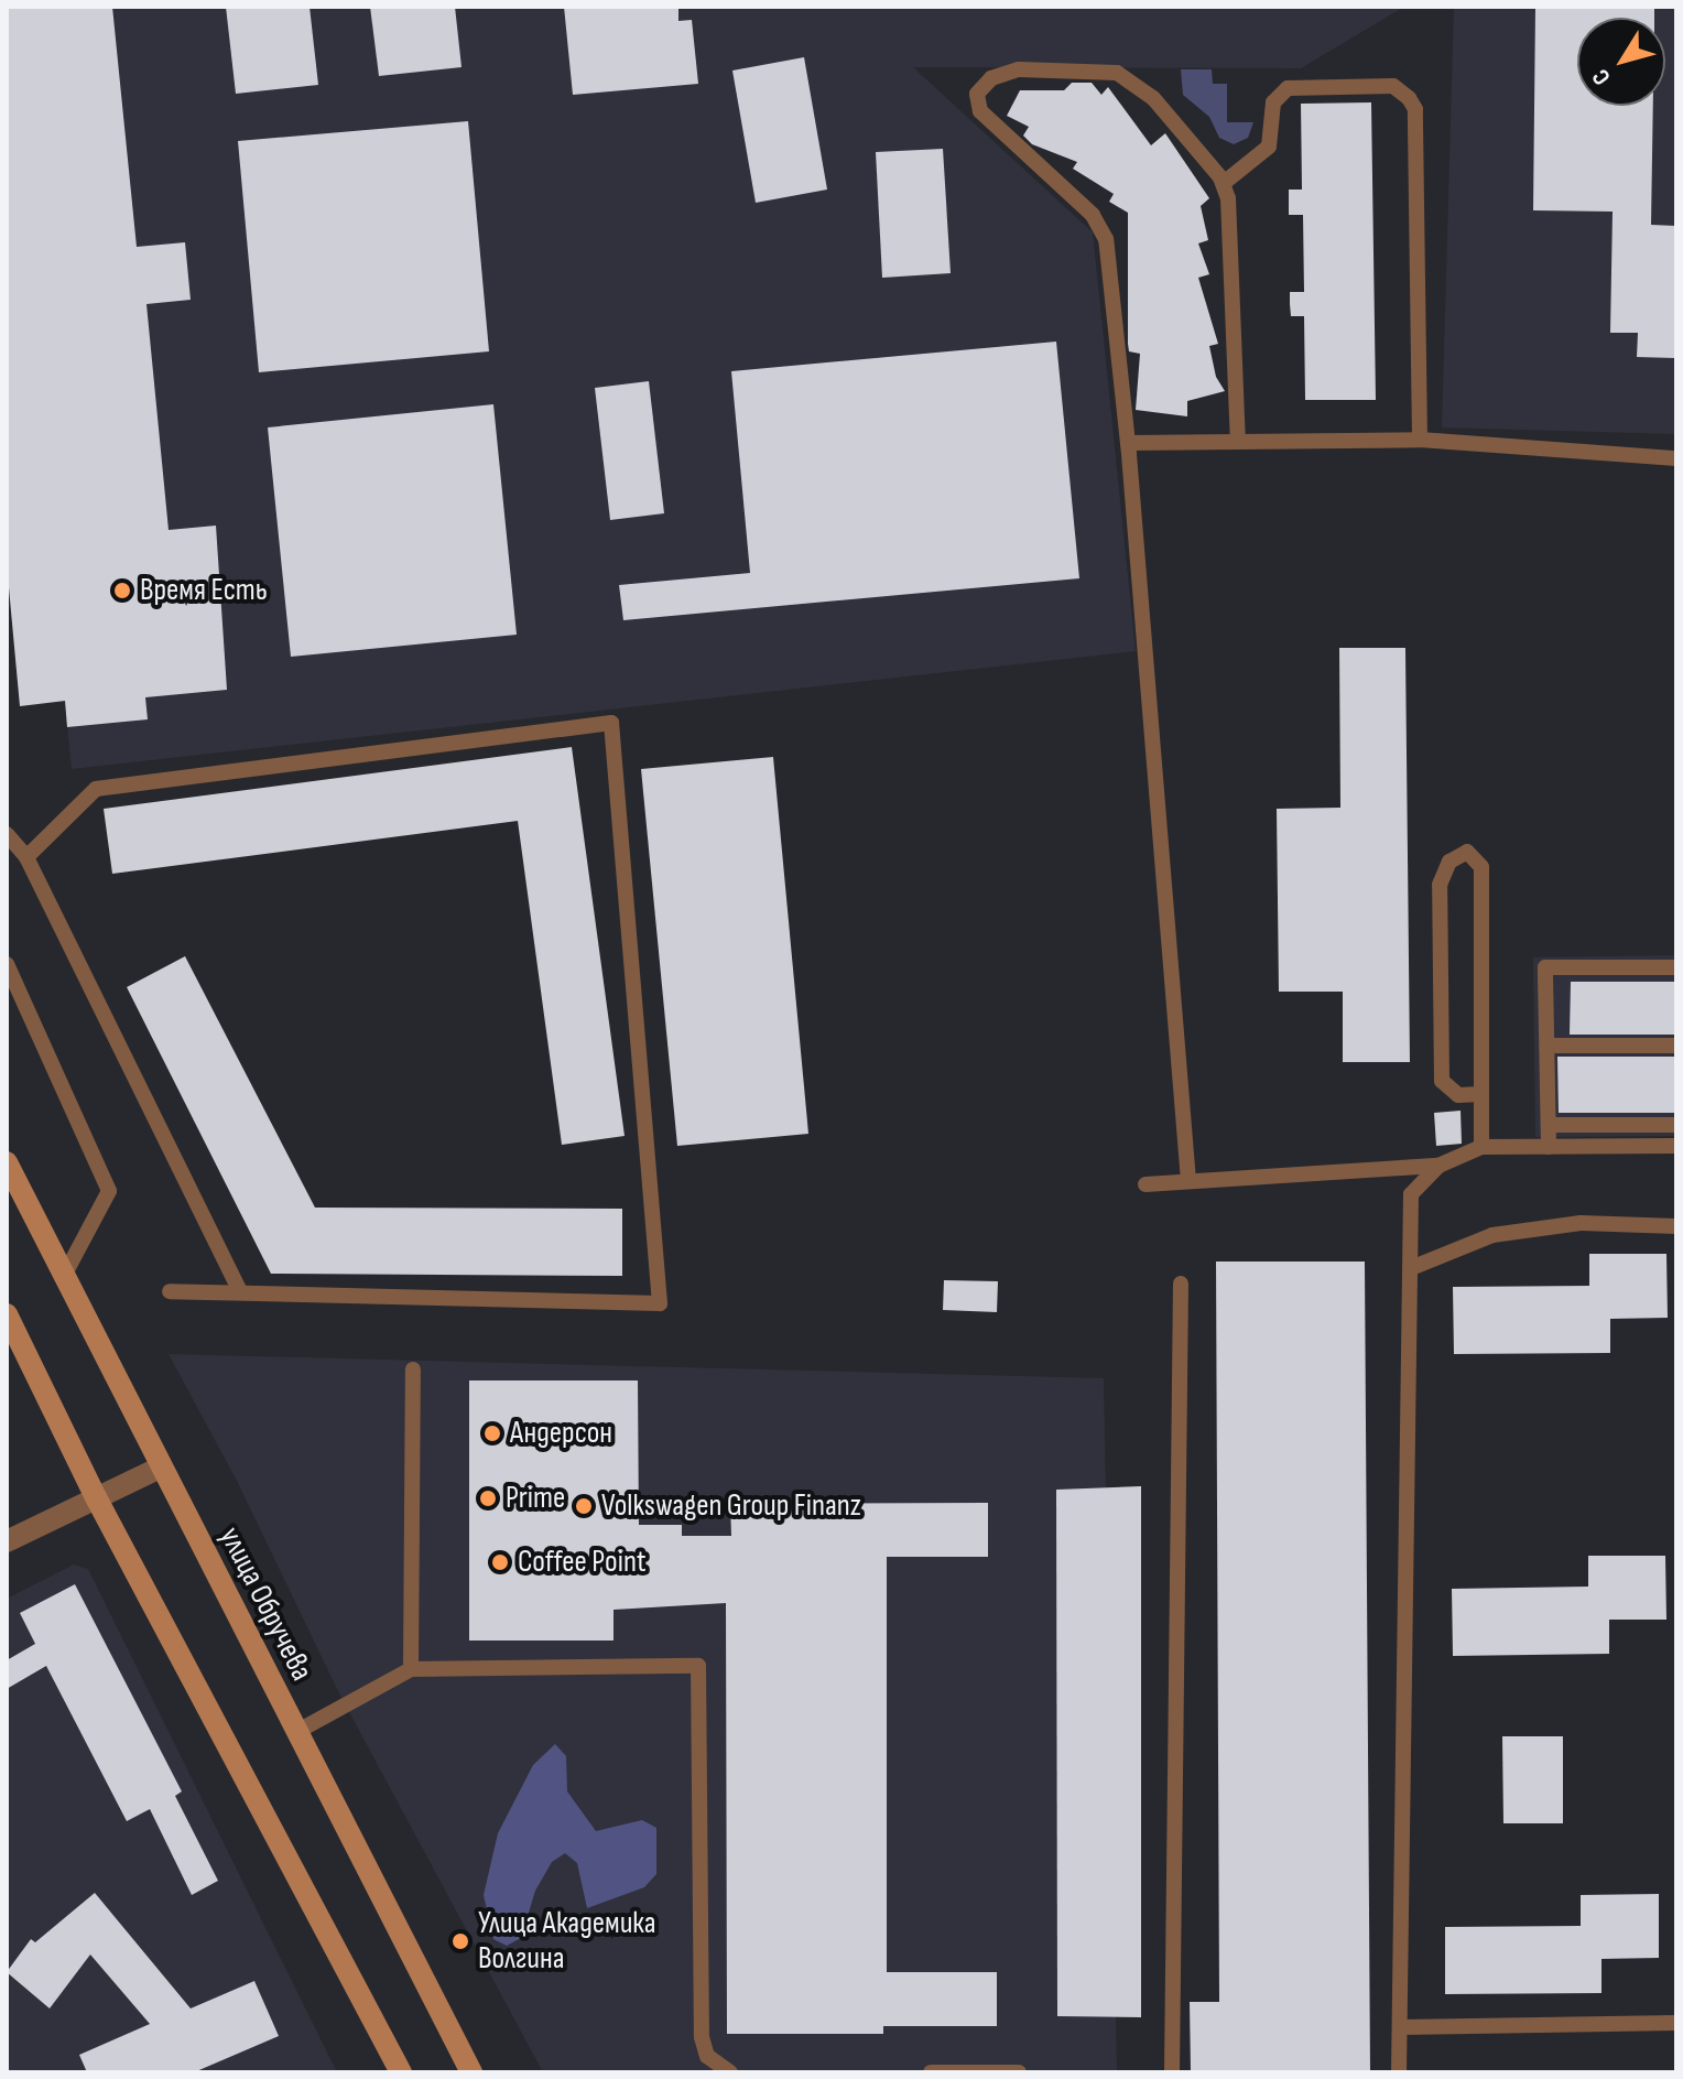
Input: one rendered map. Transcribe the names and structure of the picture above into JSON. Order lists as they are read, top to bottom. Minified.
{"streets":{"main road":["улица Обручева"]},"places":["Время Есть","Андерсон","Prime","Volkswagen Group Finanz","Coffee Point","Улица Академика Волгина"],"north":"bottom left"}
